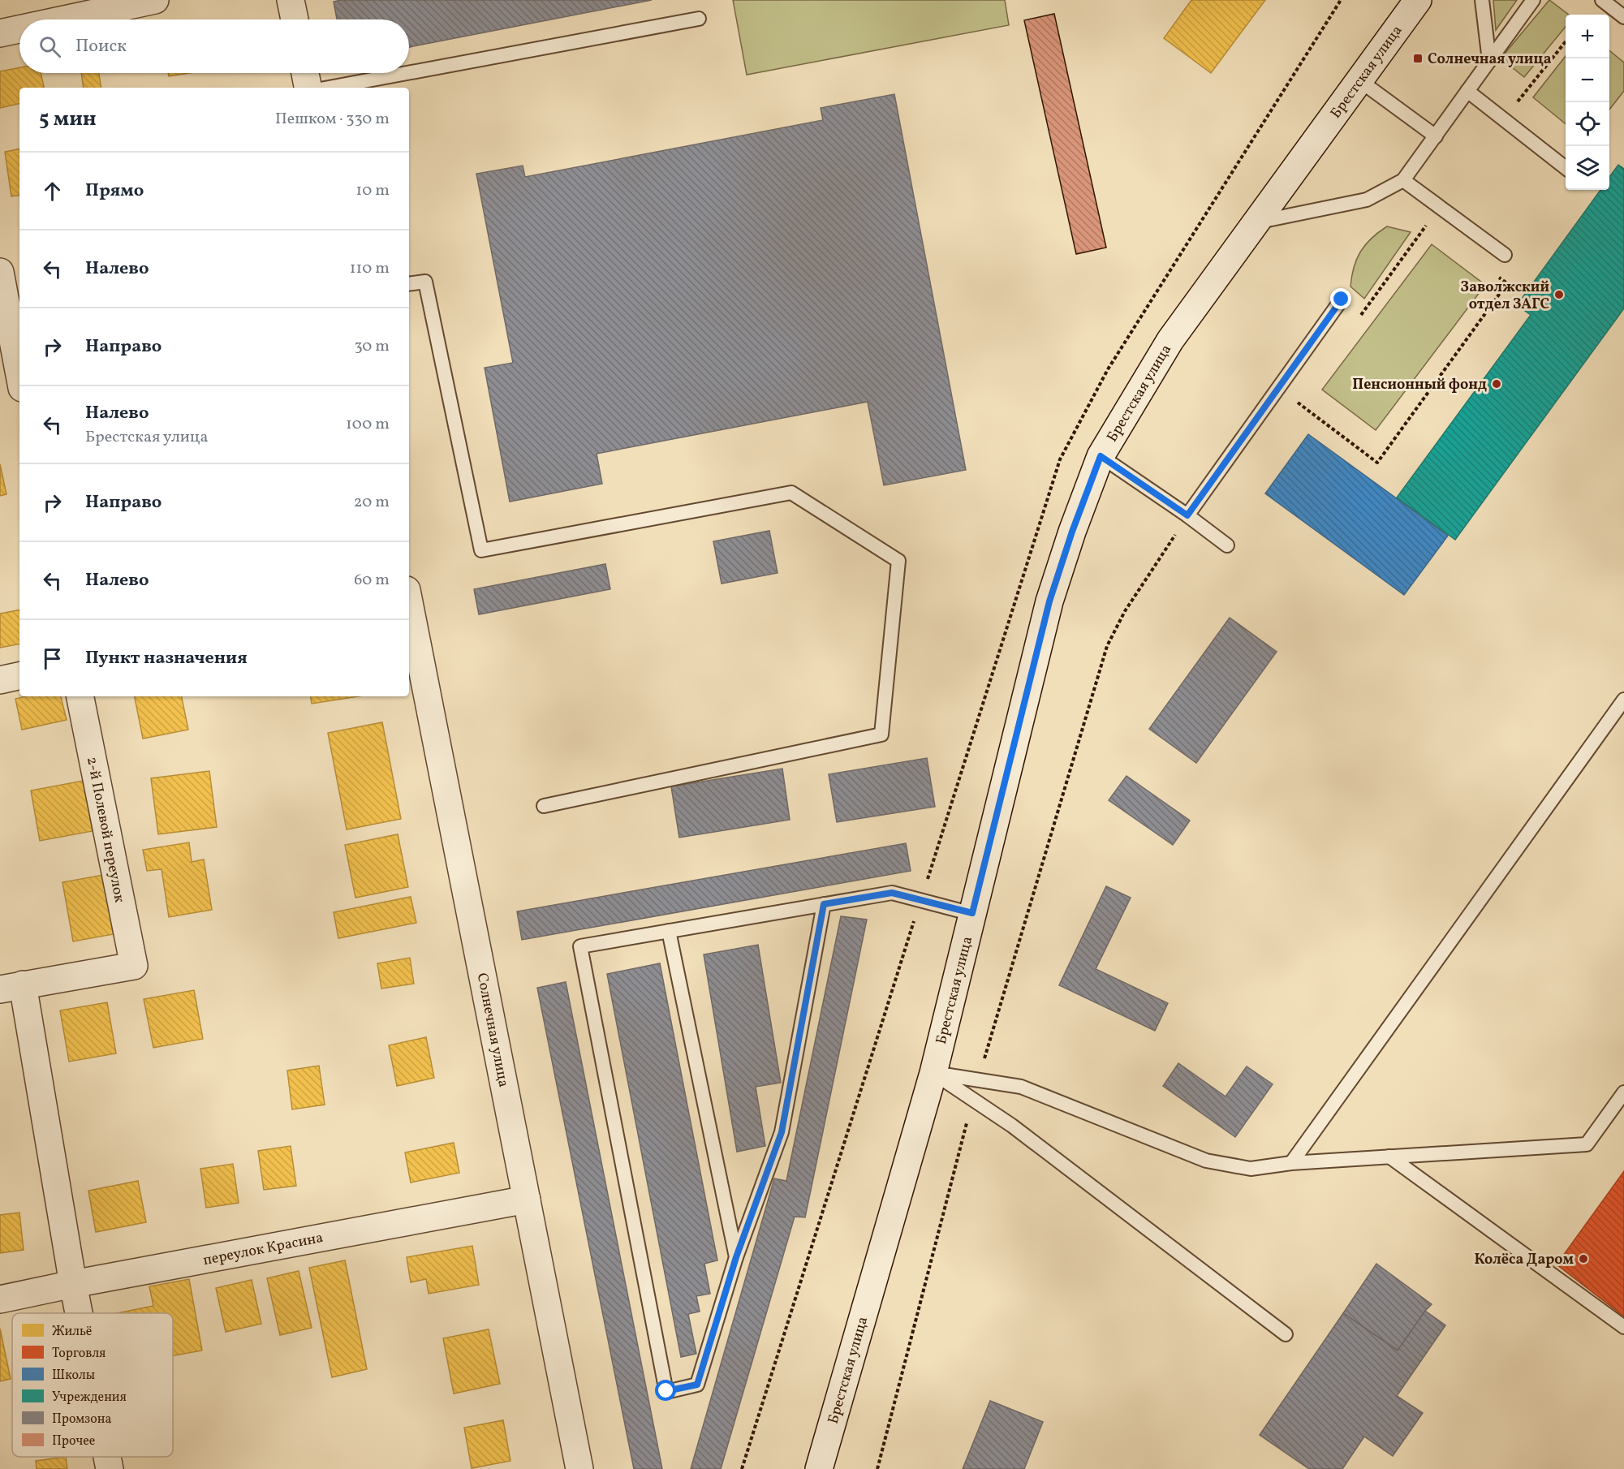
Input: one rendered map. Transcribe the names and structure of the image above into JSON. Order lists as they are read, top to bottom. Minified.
{"streets":{"street":["Брестская улица","2-й Полевой переулок","Солнечная улица","переулок Красина"]},"crossings":[["Солнечная улица","переулок Красина"]],"places":{"transit":["Солнечная улица"],"other":["Заволжский отдел ЗАГС","Пенсионный фонд","Колёса Даром"]},"legend":["Жильё","Торговля","Школы","Учреждения","Промзона","Прочее"],"page":{"map_buttons":["+","−"],"search":"Поиск","heading":["5 мин","Пешком · 330 m"],"list":[["Прямо","10 m"],["Налево","110 m"],["Направо","30 m"],["Налево","Брестская улица","100 m"],["Направо","20 m"],["Налево","60 m"],"Пункт назначения"]}}
